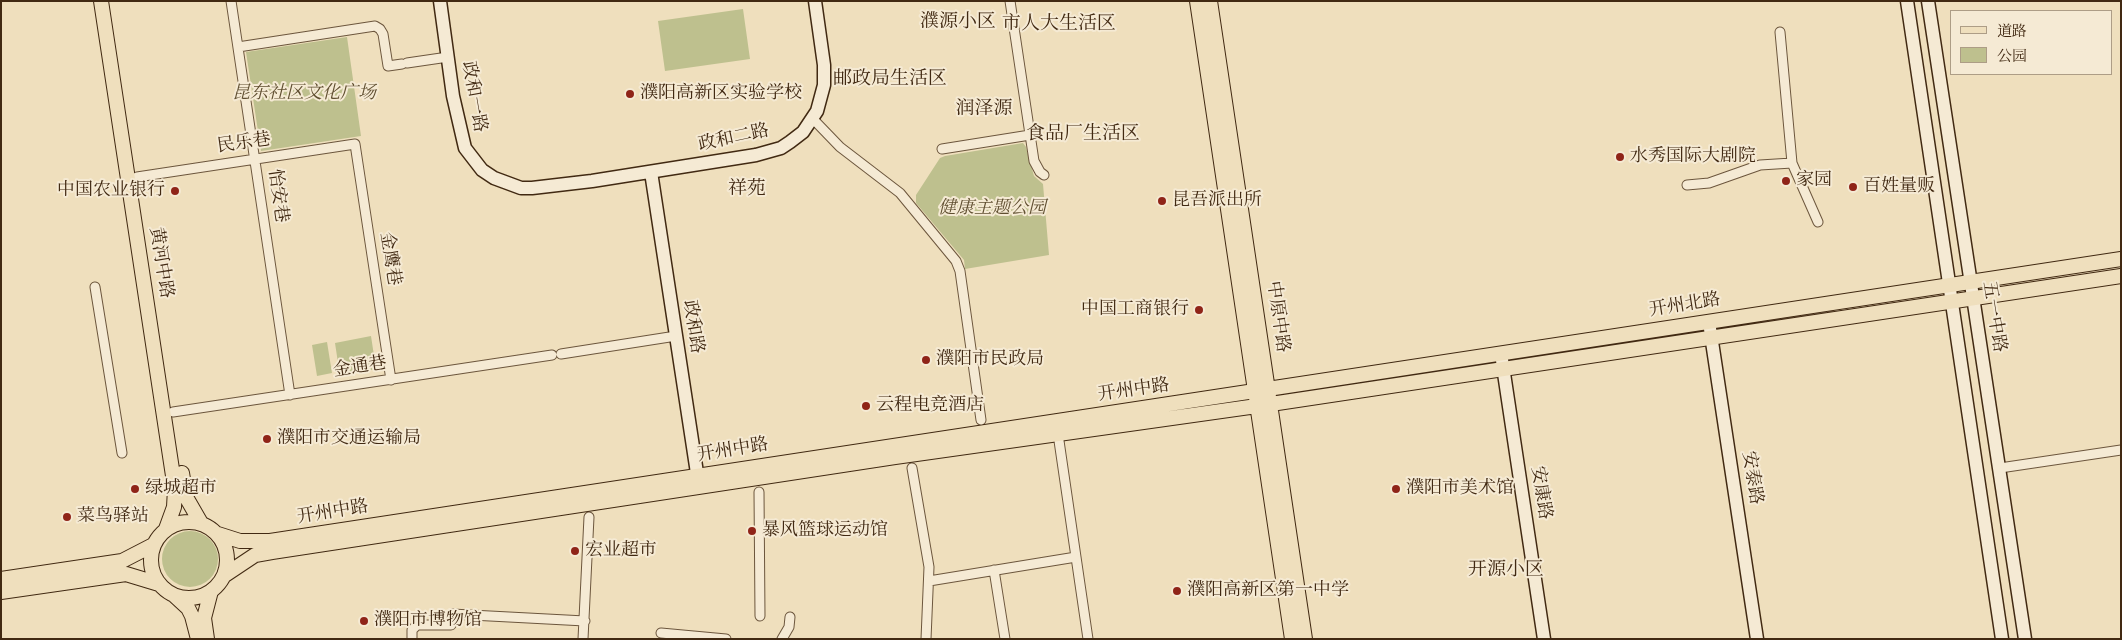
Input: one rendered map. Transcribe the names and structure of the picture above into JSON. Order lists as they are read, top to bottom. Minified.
{"streets":{"main road":["黄河中路","开州北路","中原中路","开州中路"],"street":["政和一路","政和二路","民乐巷","怡安巷","金鹰巷","五一中路","政和路","金通巷","安泰路","安康路"]},"crossings":[["政和一路","政和二路"],["政和一路","政和路"],["政和二路","政和路"],["民乐巷","怡安巷"],["民乐巷","金鹰巷"],["民乐巷","黄河中路"],["怡安巷","金通巷"],["金鹰巷","金通巷"],["黄河中路","金通巷"],["黄河中路","开州中路"],["开州北路","中原中路"],["开州北路","五一中路"],["开州北路","开州中路"],["开州北路","安泰路"],["开州北路","安康路"],["中原中路","开州中路"],["政和路","金通巷"],["政和路","开州中路"]],"districts":["濮源小区","市人大生活区","邮政局生活区","润泽源","食品厂生活区","祥苑","开源小区"],"parks":["昆东社区文化广场","健康主题公园"],"places":["濮阳高新区实验学校","水秀国际大剧院","家园","百姓量贩","中国农业银行","昆吾派出所","中国工商银行","濮阳市民政局","云程电竞酒店","濮阳市交通运输局","绿城超市","濮阳市美术馆","菜鸟驿站","暴风篮球运动馆","宏业超市","濮阳高新区第一中学","濮阳市博物馆"],"legend":["道路","公园"]}
